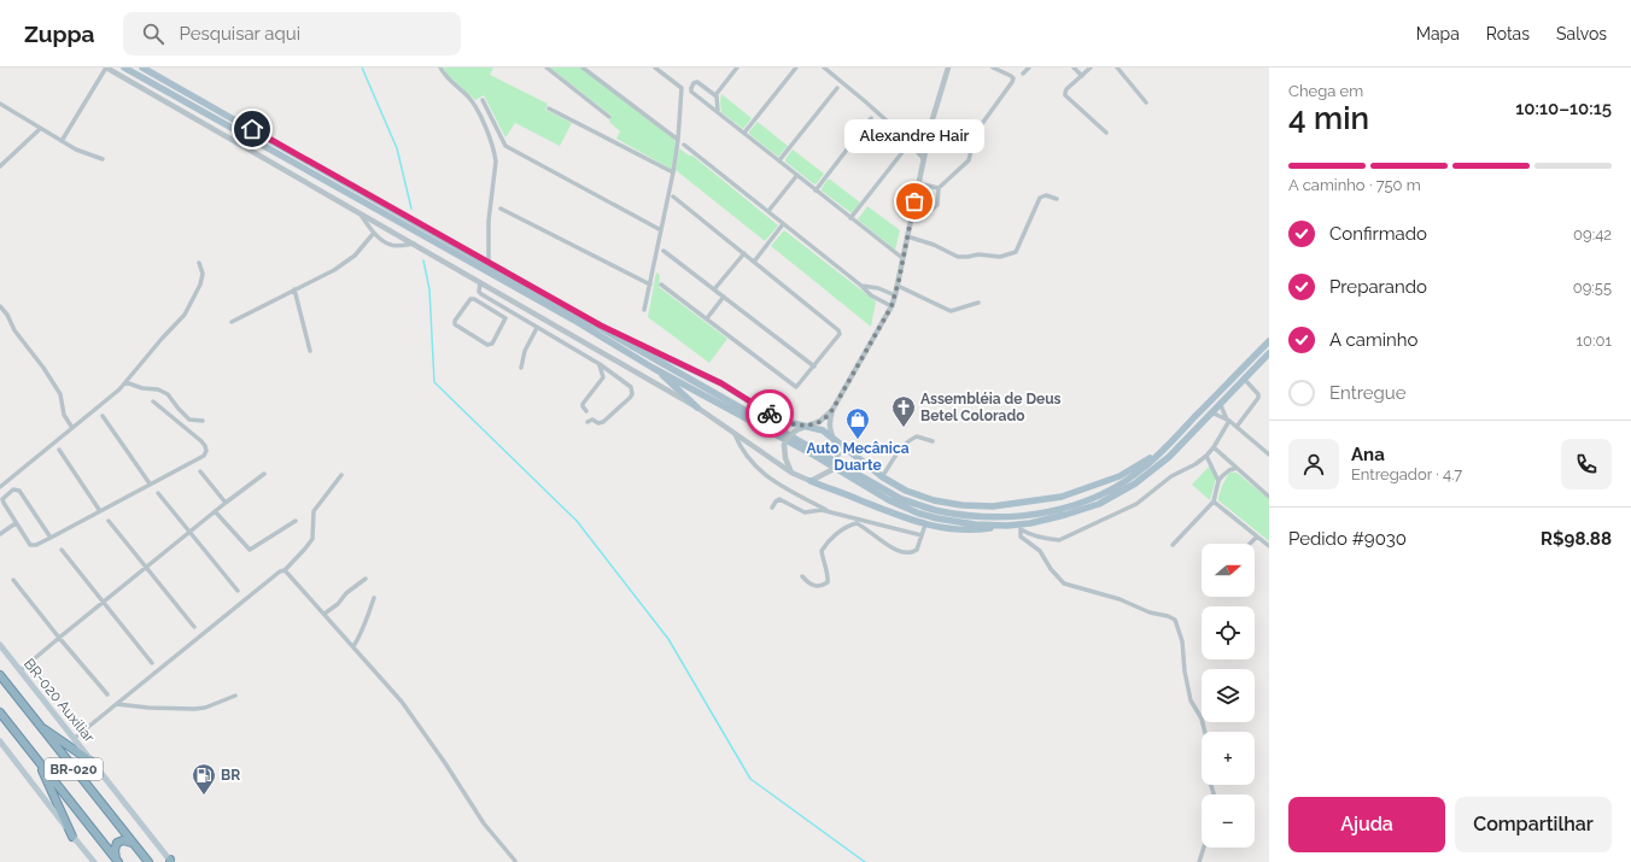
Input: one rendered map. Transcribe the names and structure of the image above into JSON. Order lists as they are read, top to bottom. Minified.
{"streets":{"highway":["BR-020"],"main road":["BR-020 Auxiliar"]},"places":{"other":["Alexandre Hair"],"church":["Assembléia de Deus Betel Colorado"],"shop":["Auto Mecânica Duarte"],"fuel station":["BR"]},"north":"right","page":{"header":"Zuppa","search":"Pesquisar aqui","nav":["Mapa","Rotas","Salvos"],"heading":["4 min","Chega em","10:10–10:15"],"panel":["Ana","Entregador · 4.7","Pedido #9030","R$98.88"],"bubble":"Alexandre Hair","bar":"A caminho · 750 m","list":[["Confirmado","09:42"],["Preparando","09:55"],["A caminho","10:01"],"Entregue"],"map_buttons":["+","−"],"buttons":["Ajuda","Compartilhar"]}}
